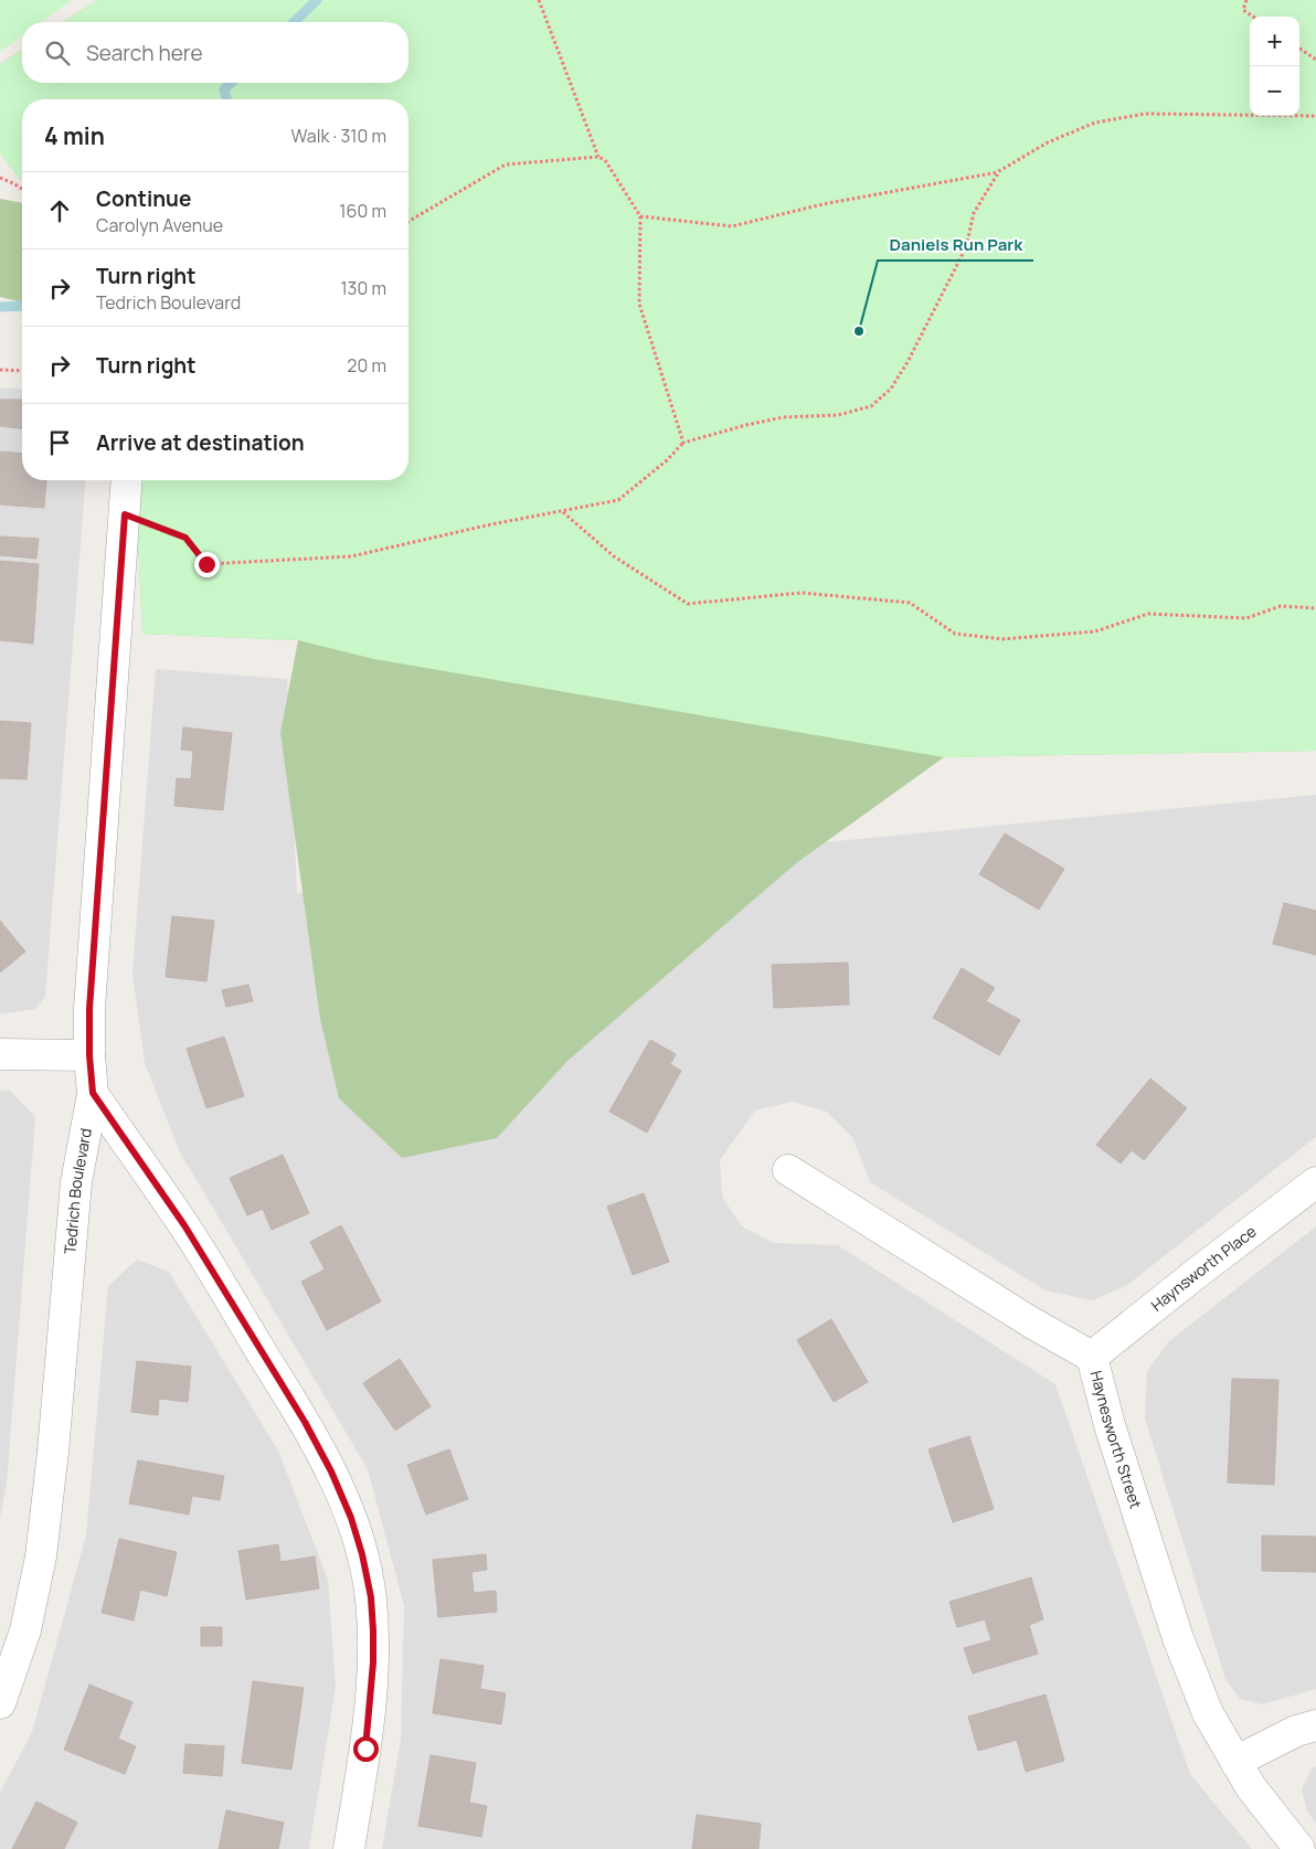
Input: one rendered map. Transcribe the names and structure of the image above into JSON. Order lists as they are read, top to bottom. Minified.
{"streets":{"street":["Tedrich Boulevard","Haynsworth Place","Haynesworth Street"]},"crossings":[["Haynsworth Place","Haynesworth Street"]],"places":["Daniels Run Park"],"page":{"map_buttons":["+","−"],"search":"Search here","heading":["4 min","Walk · 310 m"],"list":[["Continue","Carolyn Avenue","160 m"],["Turn right","Tedrich Boulevard","130 m"],["Turn right","20 m"],"Arrive at destination"]}}
